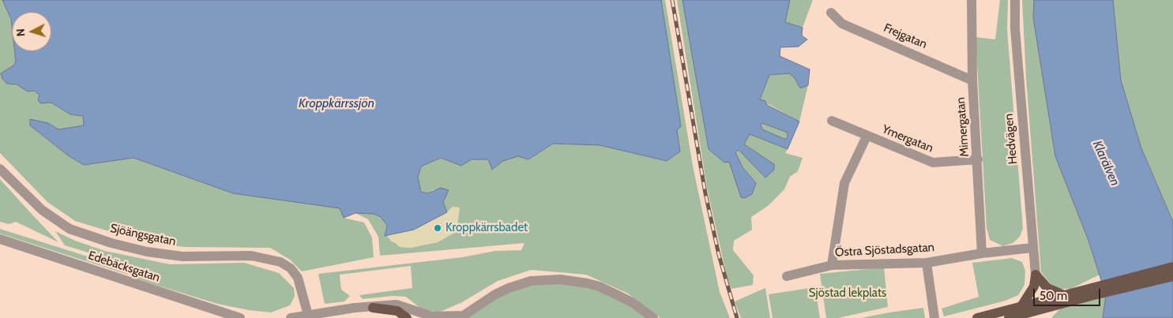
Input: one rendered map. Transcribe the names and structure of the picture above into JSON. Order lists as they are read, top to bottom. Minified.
{"streets":{"street":["Frejgatan","Mimergatan","Ymergatan","Hedvägen","Sjöängsgatan","Östra Sjöstadsgatan","Edebäcksgatan"]},"crossings":[["Frejgatan","Mimergatan"],["Mimergatan","Ymergatan"],["Mimergatan","Östra Sjöstadsgatan"],["Hedvägen","Östra Sjöstadsgatan"]],"water":["Kroppkärrssjön","Klarälven"],"parks":["Sjöstad lekplats"],"places":["Kroppkärrsbadet"],"scale_bar":"50 m","north":"left"}
